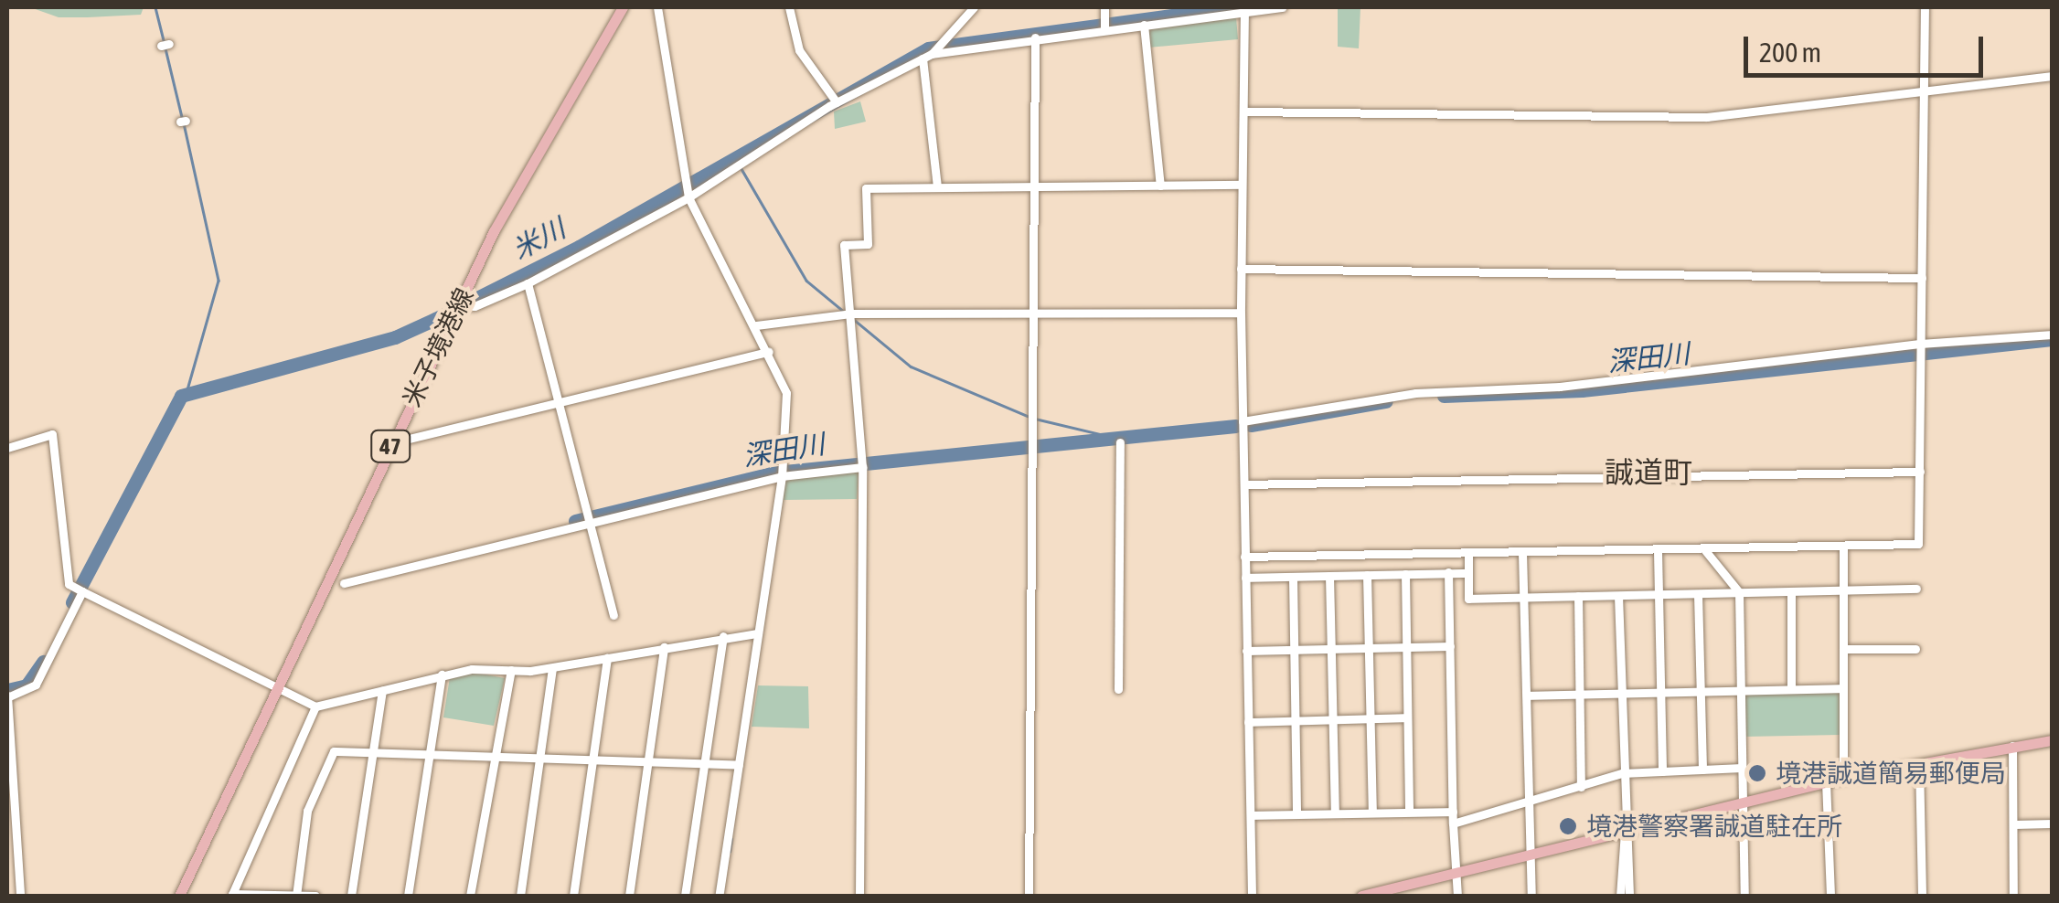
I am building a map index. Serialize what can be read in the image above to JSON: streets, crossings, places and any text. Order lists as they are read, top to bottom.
{
  "streets": {
    "main road": ["米子境港線", "47"]
  },
  "districts": ["誠道町"],
  "water": ["米川", "深田川"],
  "places": ["境港誠道簡易郵便局", "境港警察署誠道駐在所"],
  "scale_bar": "200 m"
}
